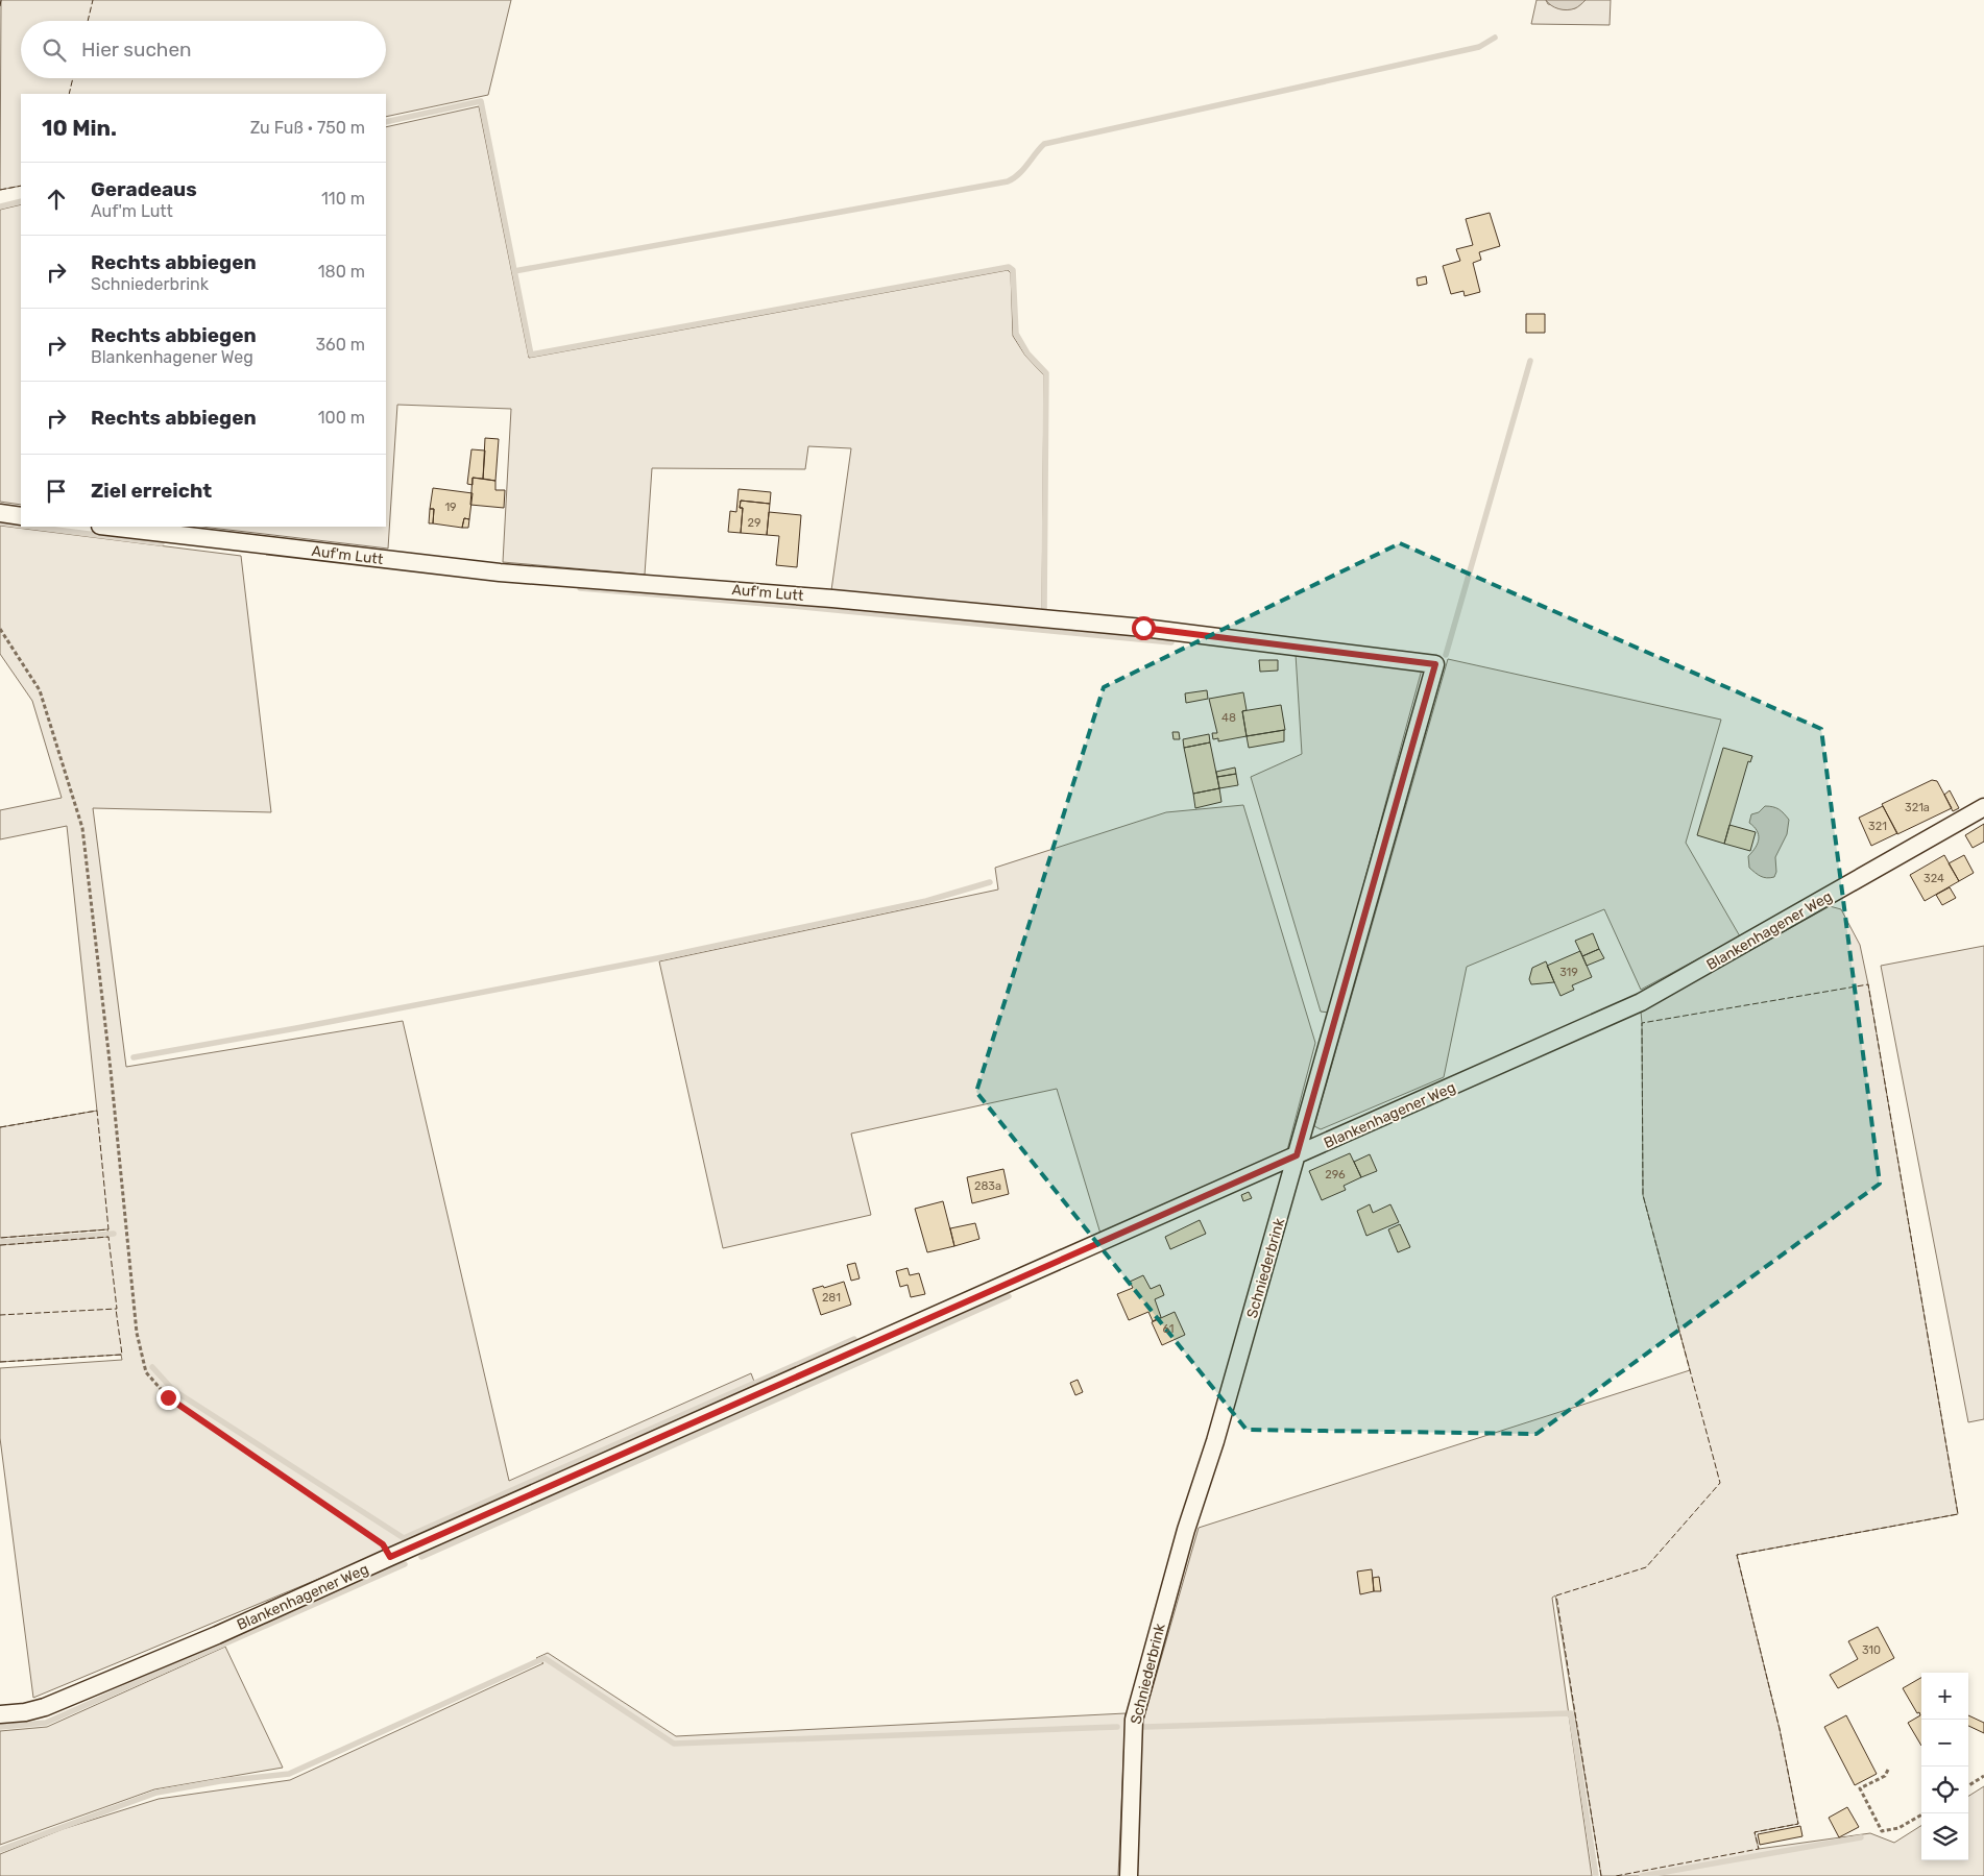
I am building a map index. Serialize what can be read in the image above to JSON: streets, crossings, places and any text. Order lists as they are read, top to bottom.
{
  "streets": {
    "street": ["Auf'm Lutt", "Blankenhagener Weg", "Schniederbrink"]
  },
  "crossings": [
    ["Auf'm Lutt", "Schniederbrink"],
    ["Blankenhagener Weg", "Schniederbrink"]
  ],
  "house_numbers": [
    "19",
    "29",
    "48",
    "321a",
    "321",
    "324",
    "319",
    "296",
    "283a",
    "281",
    "61",
    "310"
  ],
  "page": {
    "search": "Hier suchen",
    "heading": ["10 Min.", "Zu Fuß · 750 m"],
    "list": [
      ["Geradeaus", "Auf'm Lutt", "110 m"],
      ["Rechts abbiegen", "Schniederbrink", "180 m"],
      ["Rechts abbiegen", "Blankenhagener Weg", "360 m"],
      ["Rechts abbiegen", "100 m"],
      "Ziel erreicht"
    ],
    "map_buttons": ["+", "−"]
  }
}
